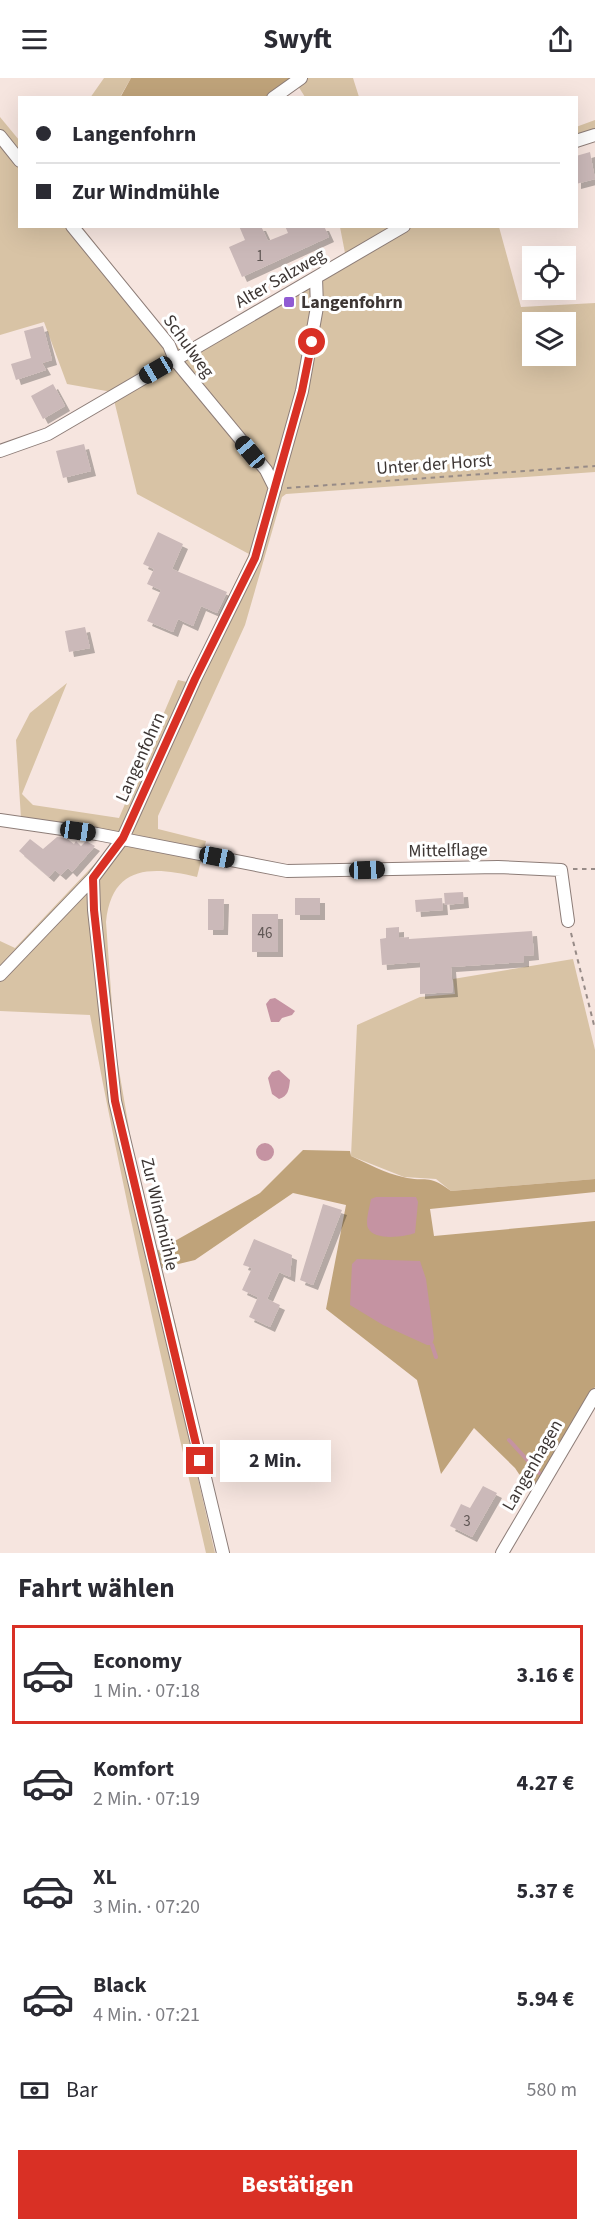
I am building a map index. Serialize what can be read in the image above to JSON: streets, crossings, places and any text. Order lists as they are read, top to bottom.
{
  "streets": {
    "street": [
      "Alter Salzweg",
      "Schulweg",
      "Langenfohrn",
      "Mittelflage",
      "Zur Windmühle",
      "Langenhagen"
    ],
    "path": ["Unter der Horst"]
  },
  "crossings": [
    ["Alter Salzweg", "Schulweg"],
    ["Alter Salzweg", "Langenfohrn"],
    ["Schulweg", "Unter der Horst"],
    ["Schulweg", "Langenfohrn"],
    ["Unter der Horst", "Langenfohrn"],
    ["Langenfohrn", "Mittelflage"],
    ["Langenfohrn", "Zur Windmühle"]
  ],
  "places": {
    "transit": ["Langenfohrn"]
  },
  "house_numbers": ["1", "46", "3"],
  "page": {
    "header": "Swyft",
    "banner": ["Langenfohrn", "Zur Windmühle"],
    "bubble": "2 Min.",
    "heading": "Fahrt wählen",
    "list": [
      {
        "name": "Economy",
        "note": "1 Min. · 07:18",
        "value": "3.16 €"
      },
      {
        "name": "Komfort",
        "note": "2 Min. · 07:19",
        "value": "4.27 €"
      },
      {
        "name": "XL",
        "note": "3 Min. · 07:20",
        "value": "5.37 €"
      },
      {
        "name": "Black",
        "note": "4 Min. · 07:21",
        "value": "5.94 €"
      }
    ],
    "pay": ["Bar", "580 m"],
    "buttons": "Bestätigen"
  }
}
